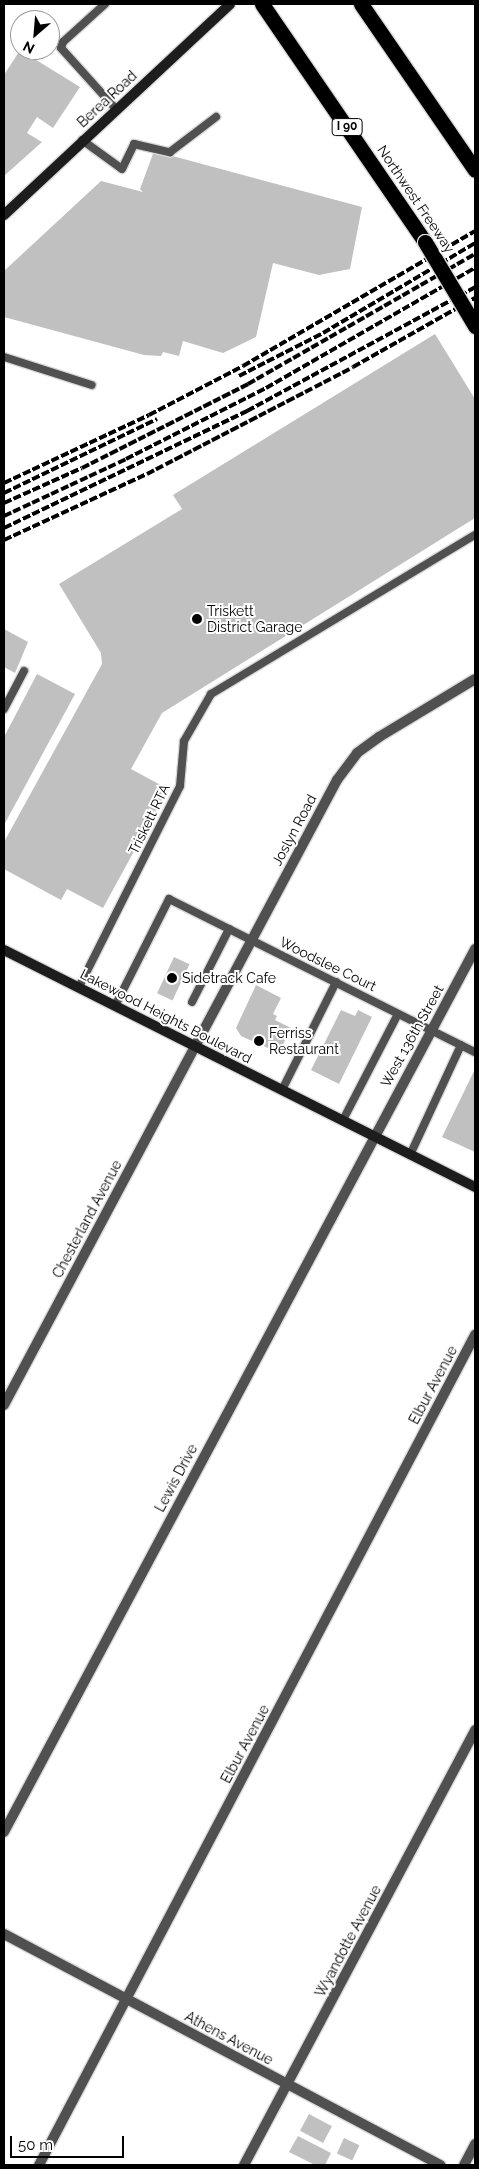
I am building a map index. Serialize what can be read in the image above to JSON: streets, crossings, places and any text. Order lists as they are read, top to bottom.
{
  "streets": {
    "highway": ["I 90", "Northwest Freeway"],
    "main road": ["Berea Road", "Lakewood Heights Boulevard"],
    "street": [
      "Joslyn Road",
      "West 136th Street",
      "Chesterland Avenue",
      "Elbur Avenue",
      "Lewis Drive",
      "Wyandotte Avenue",
      "Athens Avenue"
    ],
    "lane": ["Triskett RTA", "Woodslee Court"]
  },
  "crossings": [
    ["Triskett RTA", "Lakewood Heights Boulevard"],
    ["Joslyn Road", "Woodslee Court"],
    ["Joslyn Road", "Lakewood Heights Boulevard"],
    ["Joslyn Road", "Chesterland Avenue"],
    ["Woodslee Court", "Lakewood Heights Boulevard"],
    ["Woodslee Court", "West 136th Street"],
    ["Lakewood Heights Boulevard", "West 136th Street"],
    ["Lakewood Heights Boulevard", "Chesterland Avenue"],
    ["Lakewood Heights Boulevard", "Lewis Drive"],
    ["West 136th Street", "Lewis Drive"],
    ["Elbur Avenue", "Athens Avenue"],
    ["Wyandotte Avenue", "Athens Avenue"]
  ],
  "places": ["Triskett District Garage", "Sidetrack Cafe", "Ferriss Restaurant"],
  "scale_bar": "50 m",
  "north": "bottom left"
}
